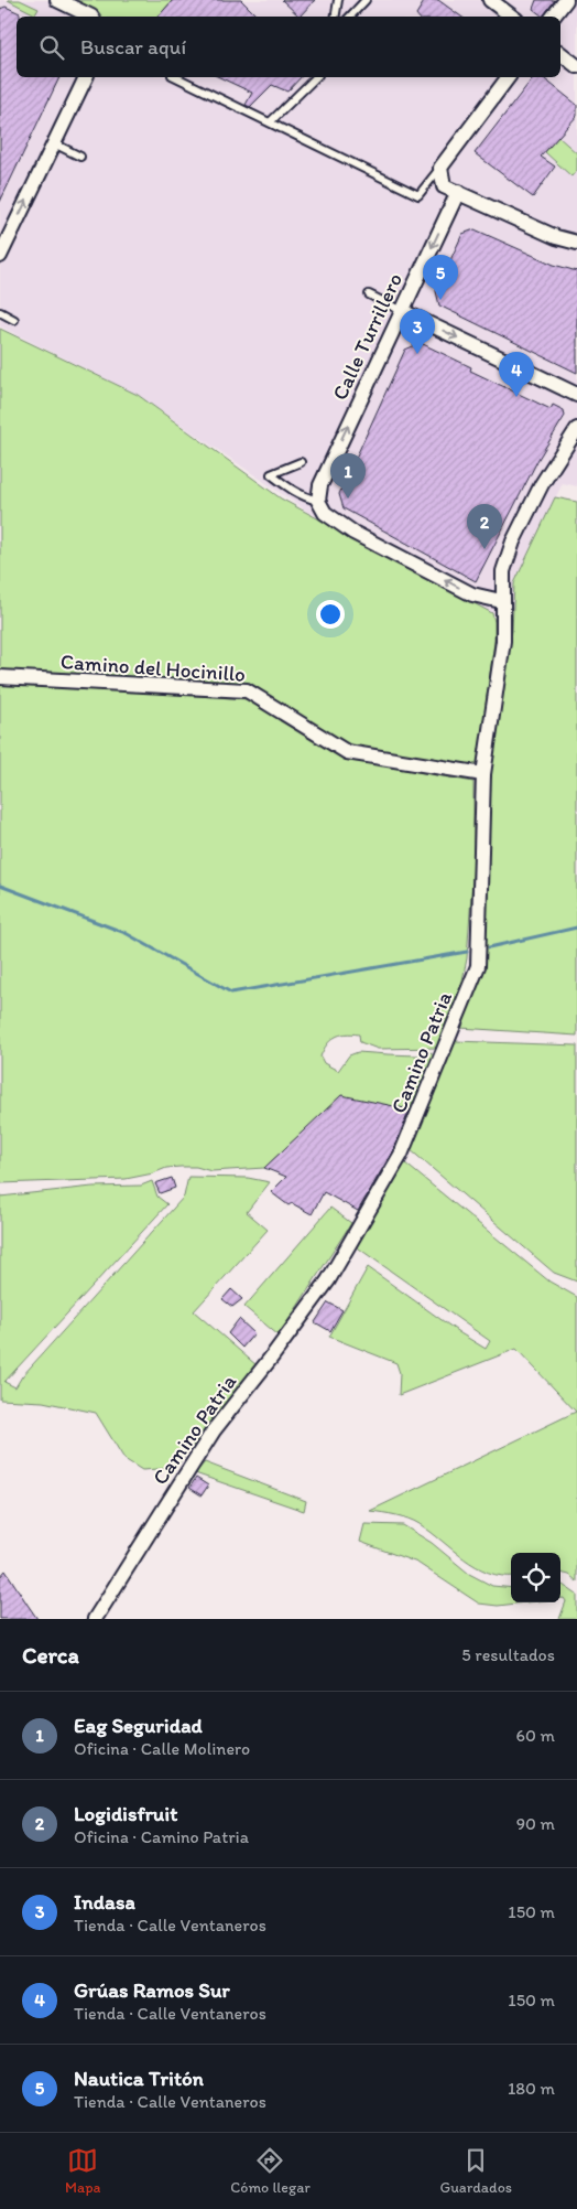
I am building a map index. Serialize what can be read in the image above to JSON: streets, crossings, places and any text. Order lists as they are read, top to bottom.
{
  "streets": {
    "street": ["Calle Turrillero", "Camino del Hocinillo", "Camino Patria"]
  },
  "crossings": [
    ["Camino del Hocinillo", "Camino Patria"]
  ],
  "page": {
    "search": "Buscar aquí",
    "pins": [
      "5",
      "3",
      "4",
      "1",
      "2"
    ],
    "heading": ["Cerca", "5 resultados"],
    "list": [
      {
        "mark": "1",
        "name": "Eag Seguridad",
        "note": "Oficina · Calle Molinero",
        "value": "60 m"
      },
      {
        "mark": "2",
        "name": "Logidisfruit",
        "note": "Oficina · Camino Patria",
        "value": "90 m"
      },
      {
        "mark": "3",
        "name": "Indasa",
        "note": "Tienda · Calle Ventaneros",
        "value": "150 m"
      },
      {
        "mark": "4",
        "name": "Grúas Ramos Sur",
        "note": "Tienda · Calle Ventaneros",
        "value": "150 m"
      },
      {
        "mark": "5",
        "name": "Nautica Tritón",
        "note": "Tienda · Calle Ventaneros",
        "value": "180 m"
      }
    ],
    "nav": ["Mapa", "Cómo llegar", "Guardados"]
  }
}
